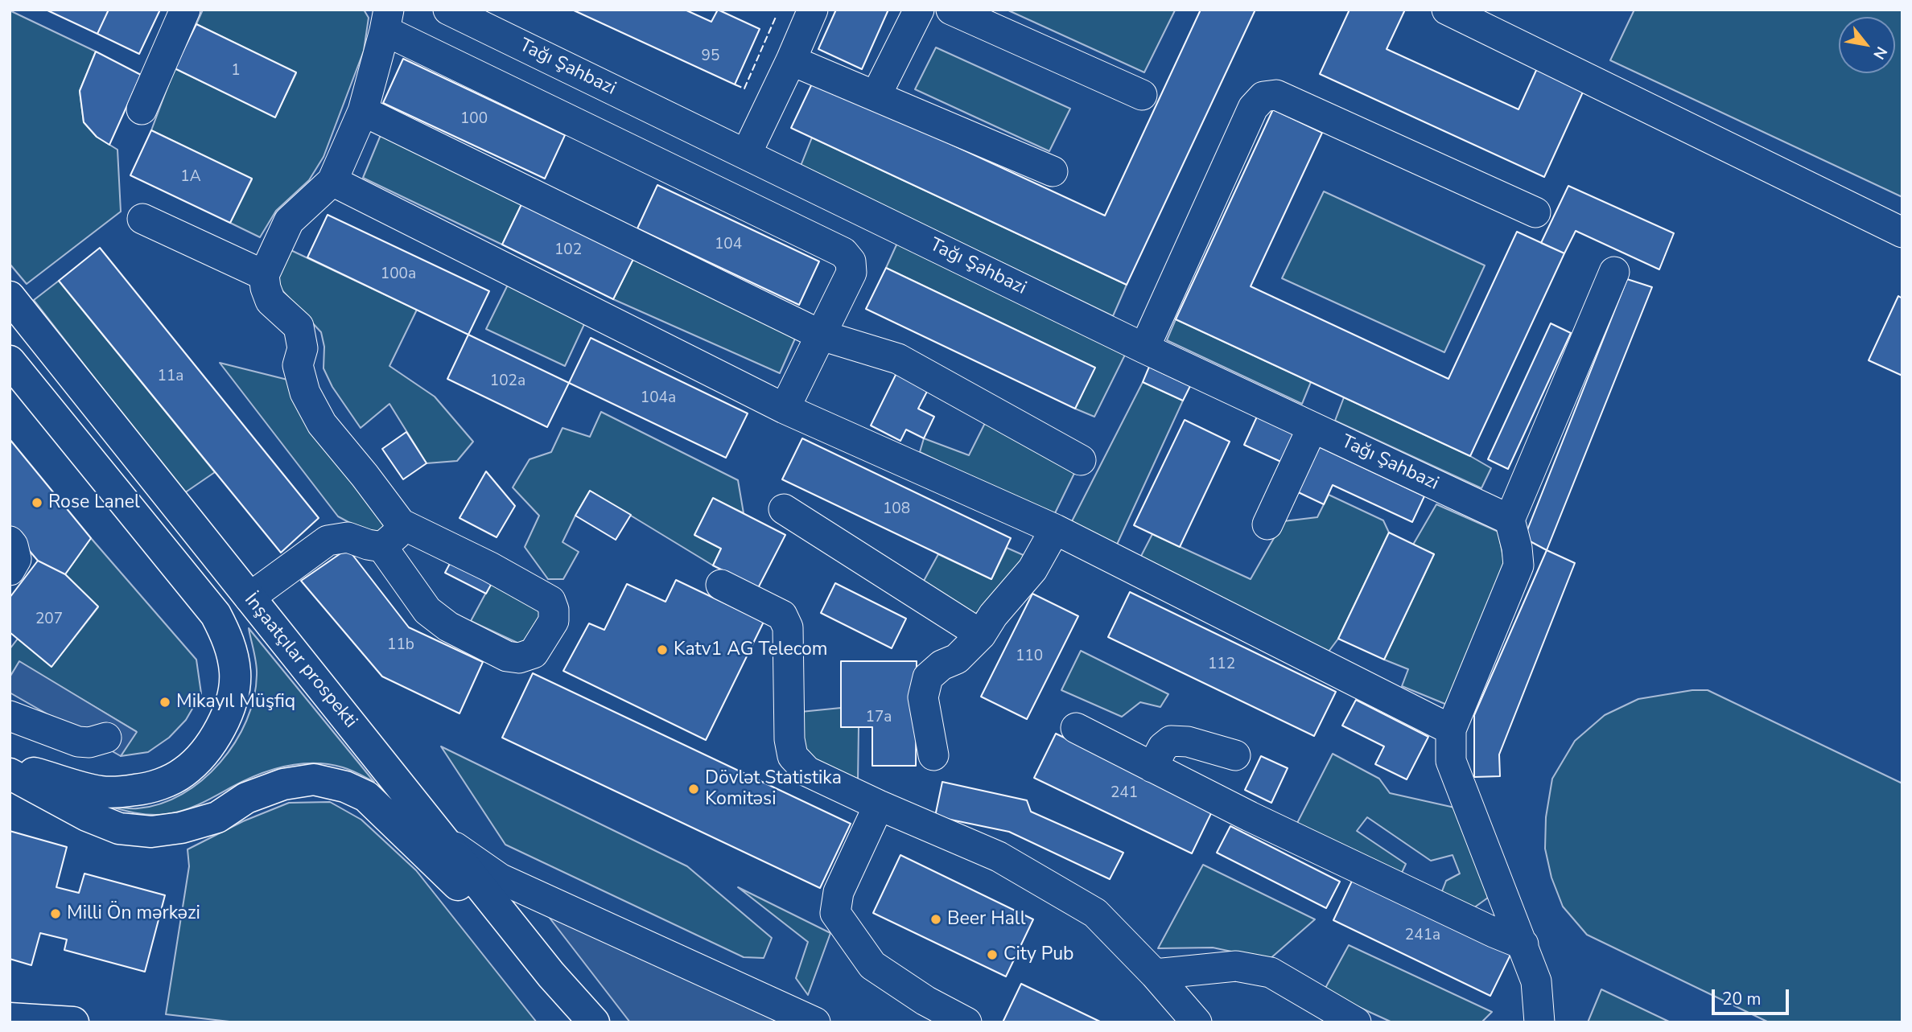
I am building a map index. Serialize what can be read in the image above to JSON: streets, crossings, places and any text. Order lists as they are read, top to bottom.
{
  "streets": {
    "main road": ["İnşaatçılar prospekti"],
    "street": ["Tağı Şahbazi"]
  },
  "places": [
    "Rose Lanel",
    "Katv1 AG Telecom",
    "Mikayıl Müşfiq",
    "Dövlət Statistika Komitəsi",
    "Milli Ön mərkəzi",
    "Beer Hall",
    "City Pub"
  ],
  "house_numbers": [
    "95",
    "1",
    "100",
    "1А",
    "104",
    "102",
    "100а",
    "11a",
    "102а",
    "104а",
    "108",
    "207",
    "11b",
    "110",
    "112",
    "17a",
    "241",
    "241a"
  ],
  "scale_bar": "20 m",
  "north": "bottom right"
}
